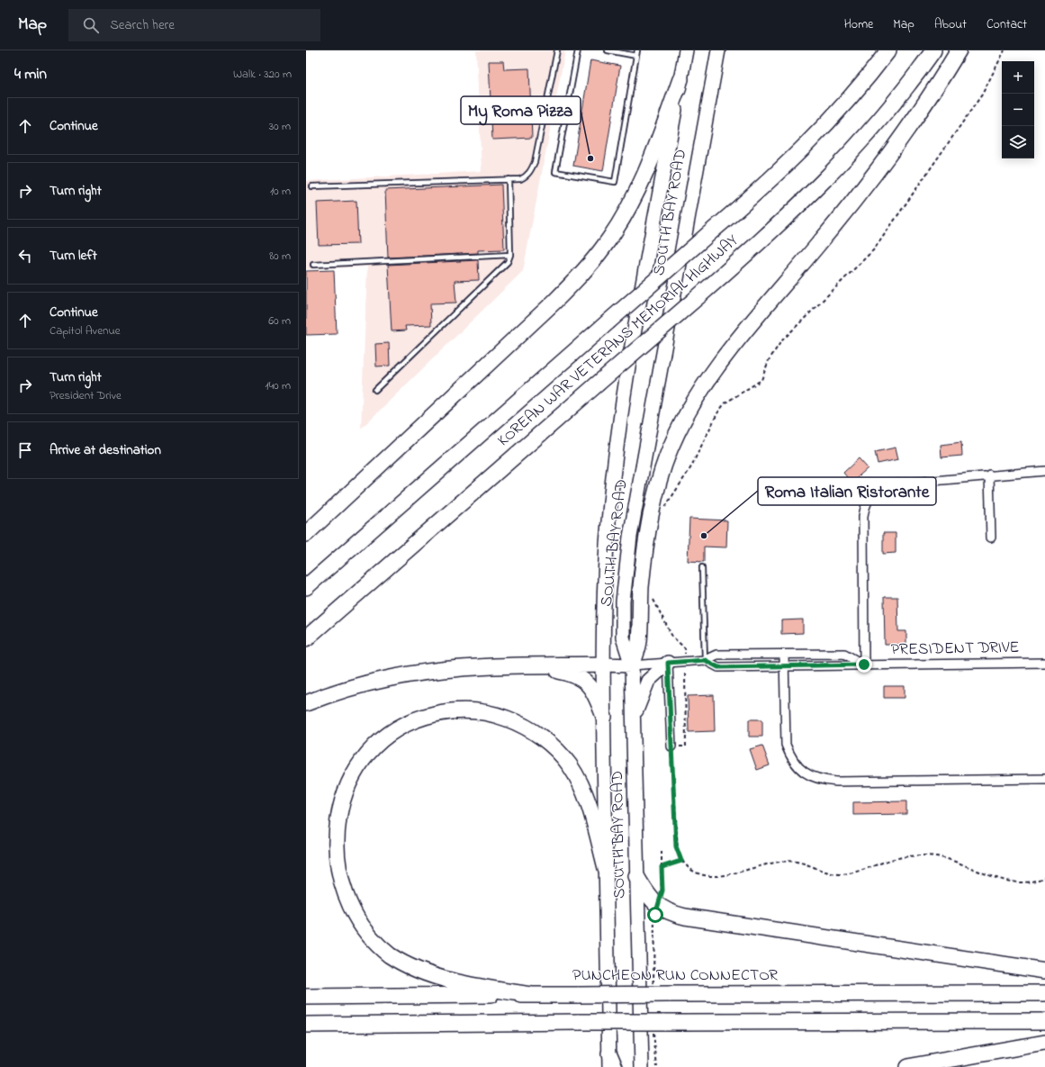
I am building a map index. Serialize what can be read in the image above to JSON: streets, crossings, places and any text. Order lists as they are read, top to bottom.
{
  "streets": {
    "highway": ["SOUTH BAY ROAD", "KOREAN WAR VETERANS MEMORIAL HIGHWAY", "PUNCHEON RUN CONNECTOR"],
    "street": ["PRESIDENT DRIVE"]
  },
  "crossings": [
    ["SOUTH BAY ROAD", "PRESIDENT DRIVE"]
  ],
  "places": ["My Roma Pizza", "Roma Italian Ristorante"],
  "page": {
    "header": "Map",
    "search": "Search here",
    "nav": [
      "Home",
      "Map",
      "About",
      "Contact"
    ],
    "heading": ["4 min", "Walk · 320 m"],
    "map_buttons": ["+", "−"],
    "list": [
      ["Continue", "30 m"],
      ["Turn right", "10 m"],
      ["Turn left", "80 m"],
      ["Continue", "Capitol Avenue", "60 m"],
      ["Turn right", "President Drive", "140 m"],
      "Arrive at destination"
    ]
  }
}
